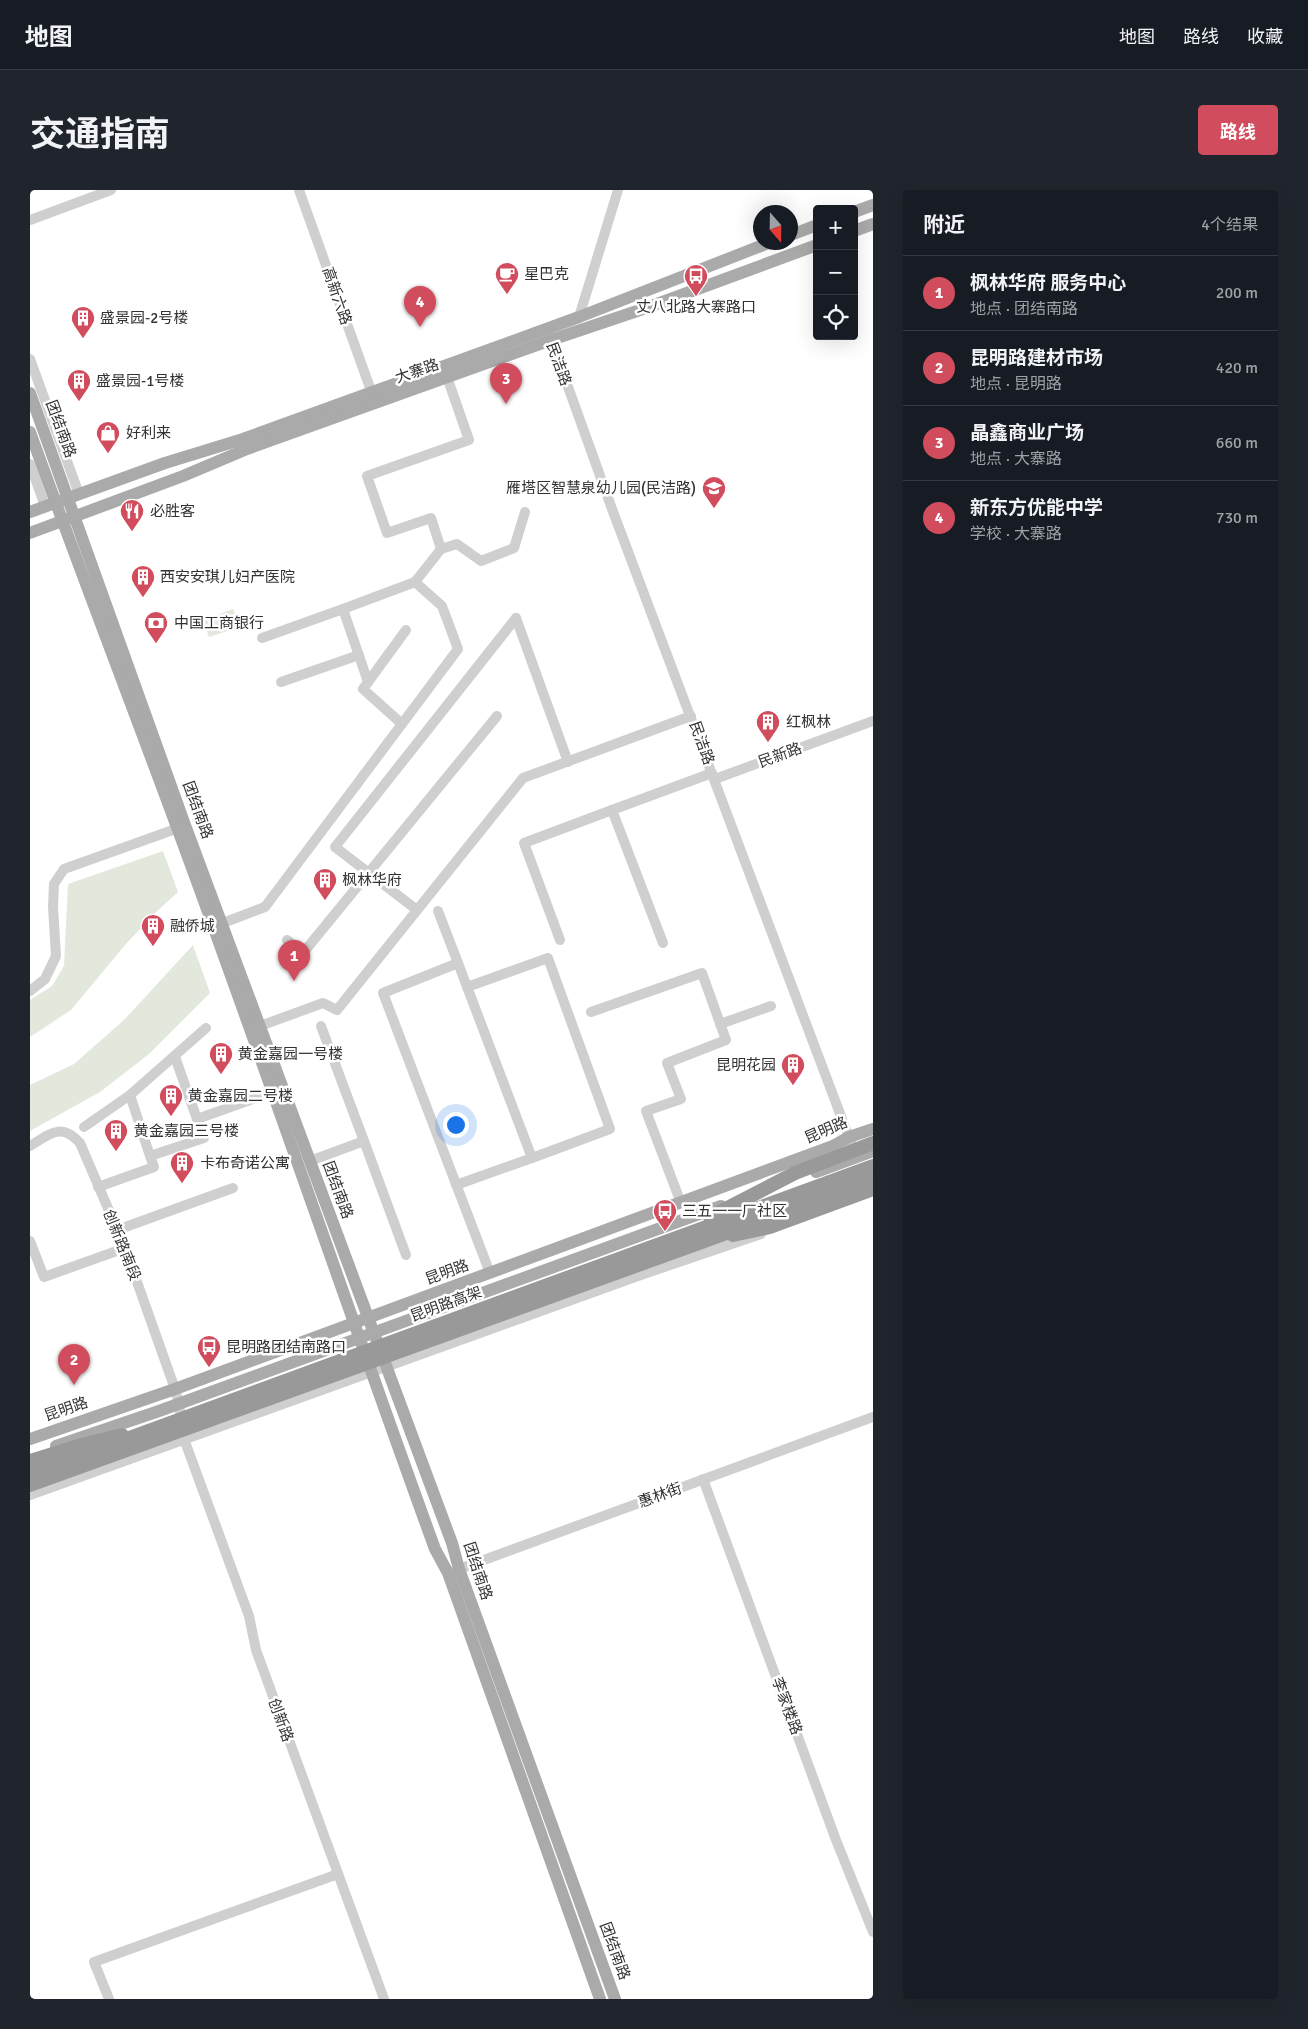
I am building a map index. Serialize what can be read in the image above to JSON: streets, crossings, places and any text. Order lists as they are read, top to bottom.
{
  "streets": {
    "highway": ["昆明路高架"],
    "main road": ["大寨路", "团结南路", "昆明路"],
    "street": [
      "高新六路",
      "民洁路",
      "民新路",
      "创新路南段",
      "惠林街",
      "李家楼路",
      "创新路"
    ]
  },
  "crossings": [
    ["高新六路", "大寨路"],
    ["民洁路", "大寨路"],
    ["民洁路", "民新路"],
    ["民洁路", "昆明路"],
    ["大寨路", "团结南路"],
    ["团结南路", "昆明路"],
    ["团结南路", "惠林街"],
    ["昆明路", "创新路南段"],
    ["昆明路", "创新路"],
    ["创新路南段", "创新路"],
    ["惠林街", "李家楼路"]
  ],
  "places": {
    "cafe": ["星巴克"],
    "bus stop": ["丈八北路大寨路口", "三五一一厂社区", "昆明路团结南路口"],
    "building": [
      "盛景园-2号楼",
      "盛景园-1号楼",
      "西安安琪儿妇产医院",
      "红枫林",
      "枫林华府",
      "融侨城",
      "黄金嘉园一号楼",
      "昆明花园",
      "黄金嘉园二号楼",
      "黄金嘉园三号楼",
      "卡布奇诺公寓"
    ],
    "shop": ["好利来"],
    "school or university": ["雁塔区智慧泉幼儿园(民洁路)"],
    "restaurant": ["必胜客"],
    "bank": ["中国工商银行"]
  },
  "north": "bottom",
  "page": {
    "header": "地图",
    "nav": ["地图", "路线", "收藏"],
    "title": "交通指南",
    "buttons": "路线",
    "heading": ["附近", "4个结果"],
    "map_buttons": ["+", "−"],
    "list": [
      {
        "mark": "1",
        "name": "枫林华府 服务中心",
        "note": "地点 · 团结南路",
        "value": "200 m"
      },
      {
        "mark": "2",
        "name": "昆明路建材市场",
        "note": "地点 · 昆明路",
        "value": "420 m"
      },
      {
        "mark": "3",
        "name": "晶鑫商业广场",
        "note": "地点 · 大寨路",
        "value": "660 m"
      },
      {
        "mark": "4",
        "name": "新东方优能中学",
        "note": "学校 · 大寨路",
        "value": "730 m"
      }
    ],
    "pins": [
      "4",
      "3",
      "1",
      "2"
    ]
  }
}
